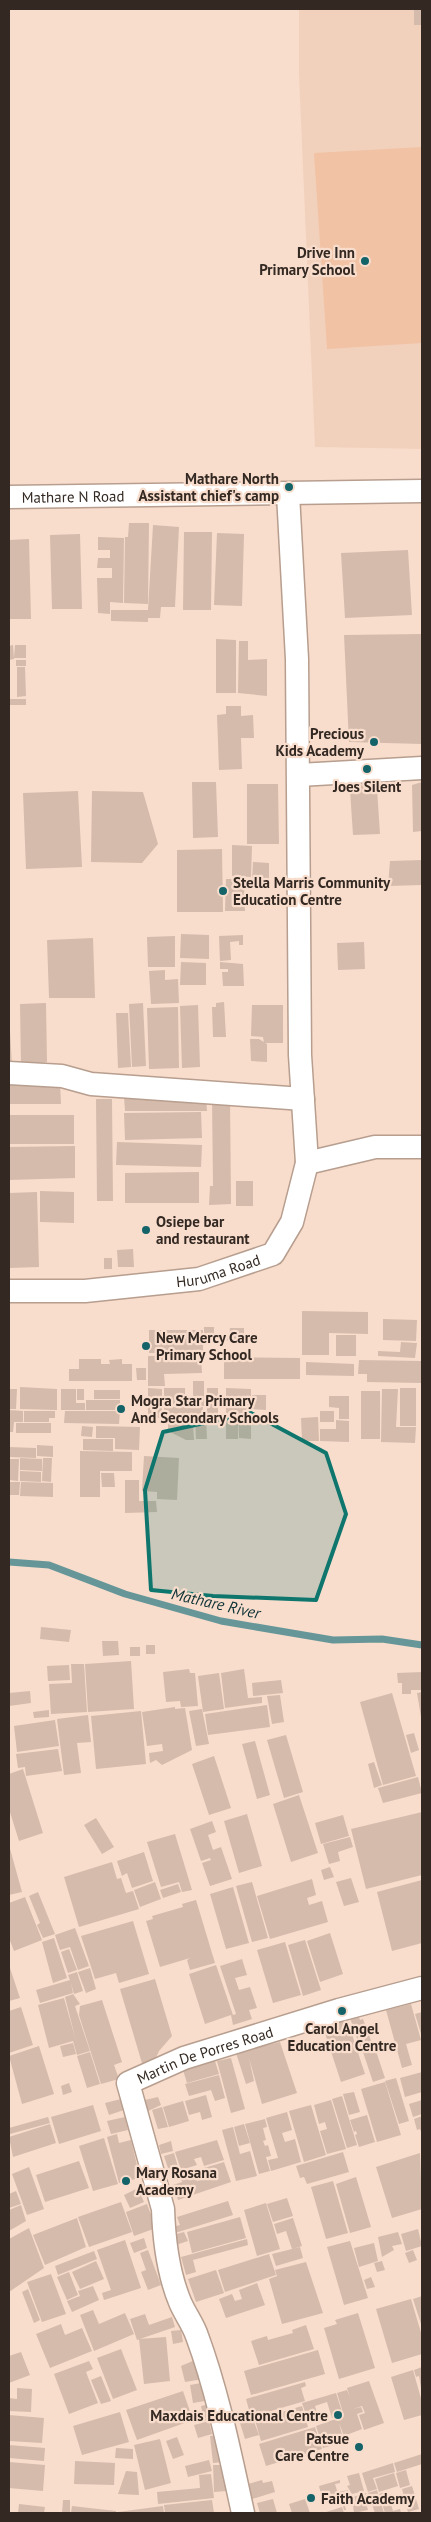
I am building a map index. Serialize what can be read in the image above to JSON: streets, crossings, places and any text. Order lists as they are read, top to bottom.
{
  "streets": {
    "street": ["Mathare N Road", "Huruma Road", "Martin De Porres Road"]
  },
  "crossings": [
    ["Mathare N Road", "Huruma Road"]
  ],
  "water": ["Mathare River"],
  "places": [
    "Drive Inn Primary School",
    "Mathare North Assistant chief's camp",
    "Precious Kids Academy",
    "Joes Silent",
    "Stella Marris Community Education Centre",
    "Osiepe bar and restaurant",
    "New Mercy Care Primary School",
    "Mogra Star Primary And Secondary Schools",
    "Carol Angel Education Centre",
    "Mary Rosana Academy",
    "Maxdais Educational Centre",
    "Patsue Care Centre",
    "Faith Academy"
  ]
}
